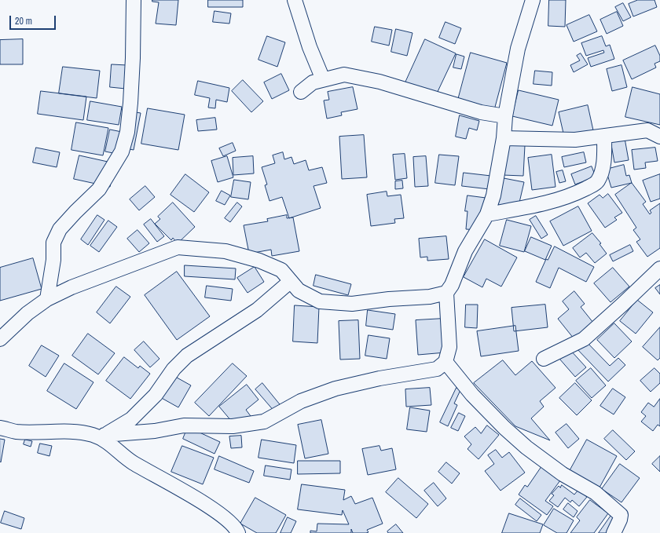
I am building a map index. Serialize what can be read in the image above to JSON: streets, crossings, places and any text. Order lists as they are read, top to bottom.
{
  "scale_bar": "20 m"
}
